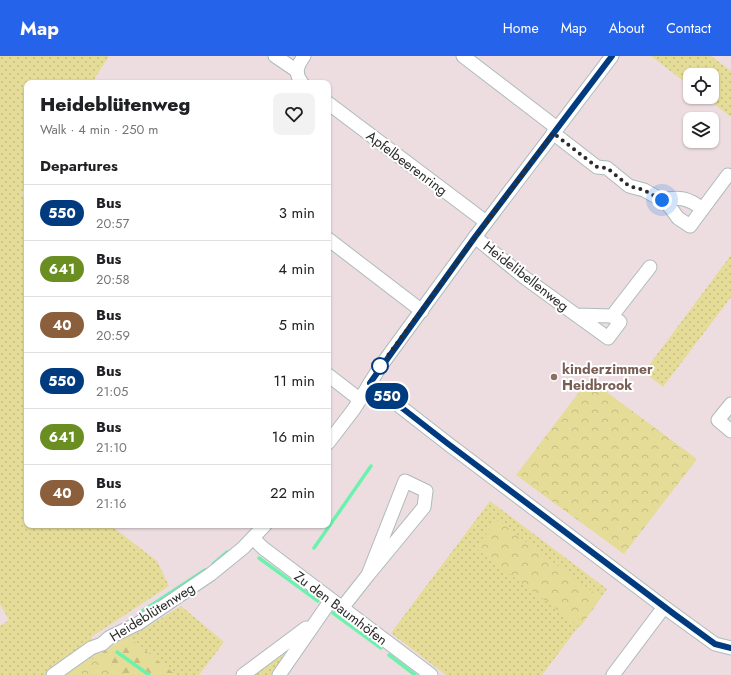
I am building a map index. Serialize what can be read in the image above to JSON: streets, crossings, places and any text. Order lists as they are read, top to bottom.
{
  "streets": {
    "street": [
      "Apfelbeerenring",
      "Heidelibellenweg",
      "Zu den Baumhöfen",
      "Heideblütenweg"
    ]
  },
  "crossings": [
    ["Zu den Baumhöfen", "Heideblütenweg"]
  ],
  "places": ["kinderzimmer Heidbrook"],
  "lines": ["bus line 550"],
  "page": {
    "header": "Map",
    "nav": [
      "Home",
      "Map",
      "About",
      "Contact"
    ],
    "on_map": "550",
    "heading": [
      ["Heideblütenweg", "Walk · 4 min · 250 m"],
      "Departures"
    ],
    "list": [
      {
        "mark": "550",
        "name": "Bus",
        "note": "20:57",
        "value": "3 min"
      },
      {
        "mark": "641",
        "name": "Bus",
        "note": "20:58",
        "value": "4 min"
      },
      {
        "mark": "40",
        "name": "Bus",
        "note": "20:59",
        "value": "5 min"
      },
      {
        "mark": "550",
        "name": "Bus",
        "note": "21:05",
        "value": "11 min"
      },
      {
        "mark": "641",
        "name": "Bus",
        "note": "21:10",
        "value": "16 min"
      },
      {
        "mark": "40",
        "name": "Bus",
        "note": "21:16",
        "value": "22 min"
      }
    ]
  }
}
